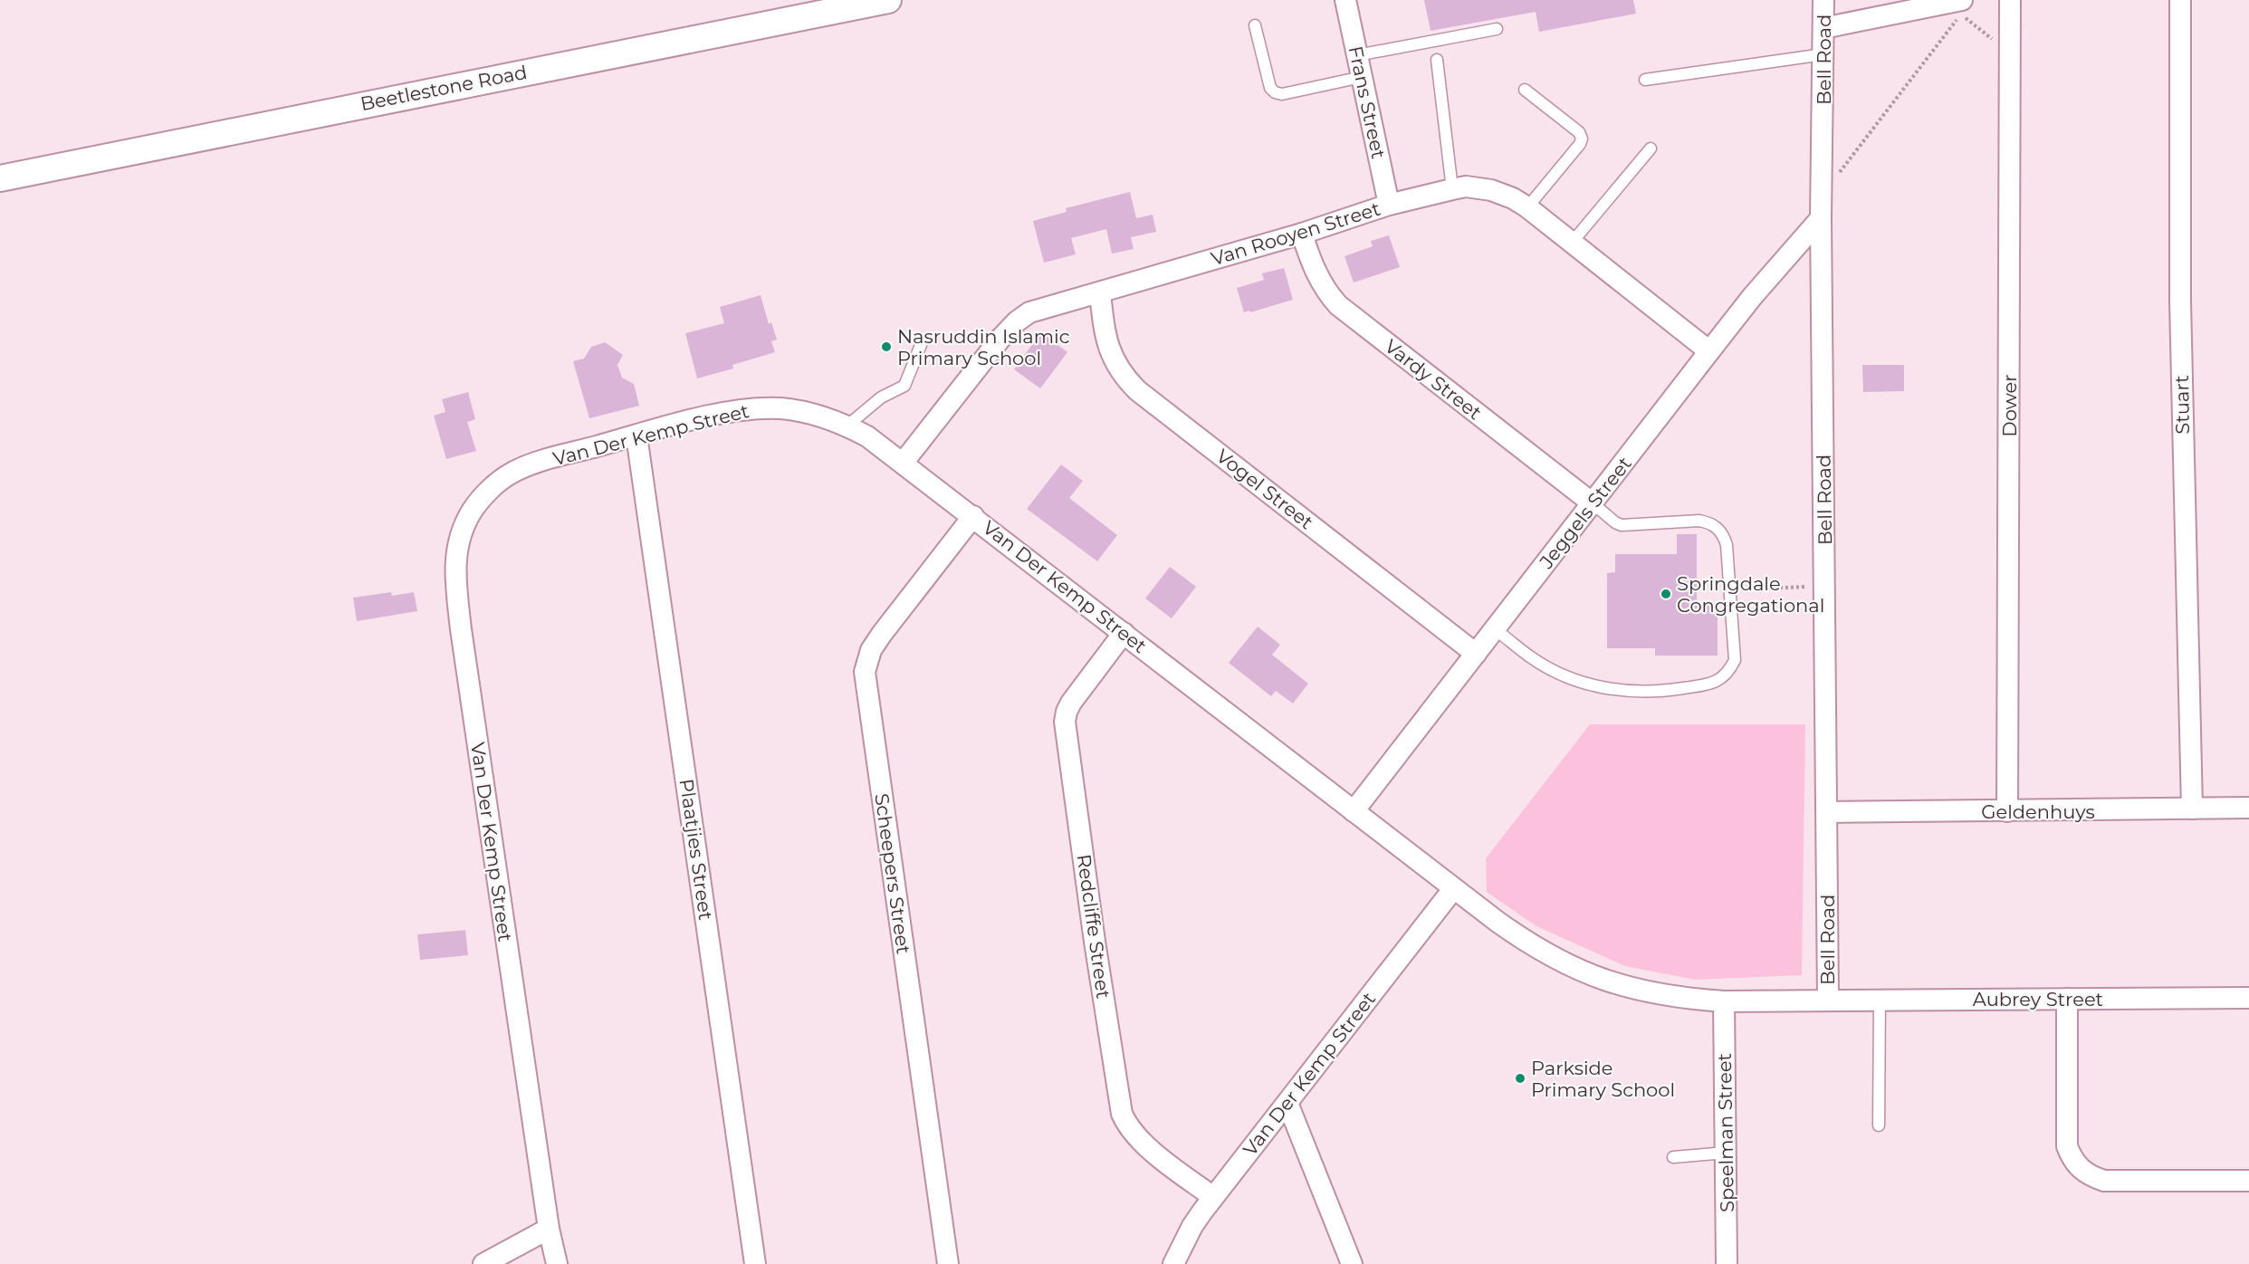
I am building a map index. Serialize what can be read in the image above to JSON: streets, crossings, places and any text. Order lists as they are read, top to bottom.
{
  "streets": {
    "street": [
      "Bell Road",
      "Beetlestone Road",
      "Frans Street",
      "Van Rooyen Street",
      "Vardy Street",
      "Stuart",
      "Dower",
      "Van Der Kemp Street",
      "Vogel Street",
      "Jeggels Street",
      "Geldenhuys",
      "Plaatjies Street",
      "Scheepers Street",
      "Redcliffe Street",
      "Aubrey Street",
      "Speelman Street"
    ]
  },
  "crossings": [
    ["Bell Road", "Van Der Kemp Street"],
    ["Bell Road", "Jeggels Street"],
    ["Bell Road", "Geldenhuys"],
    ["Bell Road", "Aubrey Street"],
    ["Frans Street", "Van Rooyen Street"],
    ["Van Rooyen Street", "Vardy Street"],
    ["Van Rooyen Street", "Van Der Kemp Street"],
    ["Van Rooyen Street", "Vogel Street"],
    ["Van Rooyen Street", "Jeggels Street"],
    ["Vardy Street", "Jeggels Street"],
    ["Stuart", "Geldenhuys"],
    ["Dower", "Geldenhuys"],
    ["Van Der Kemp Street", "Jeggels Street"],
    ["Van Der Kemp Street", "Plaatjies Street"],
    ["Van Der Kemp Street", "Scheepers Street"],
    ["Van Der Kemp Street", "Redcliffe Street"],
    ["Van Der Kemp Street", "Aubrey Street"],
    ["Van Der Kemp Street", "Speelman Street"],
    ["Vogel Street", "Jeggels Street"]
  ],
  "places": ["Nasruddin Islamic Primary School", "Springdale Congregational", "Parkside Primary School"]
}
